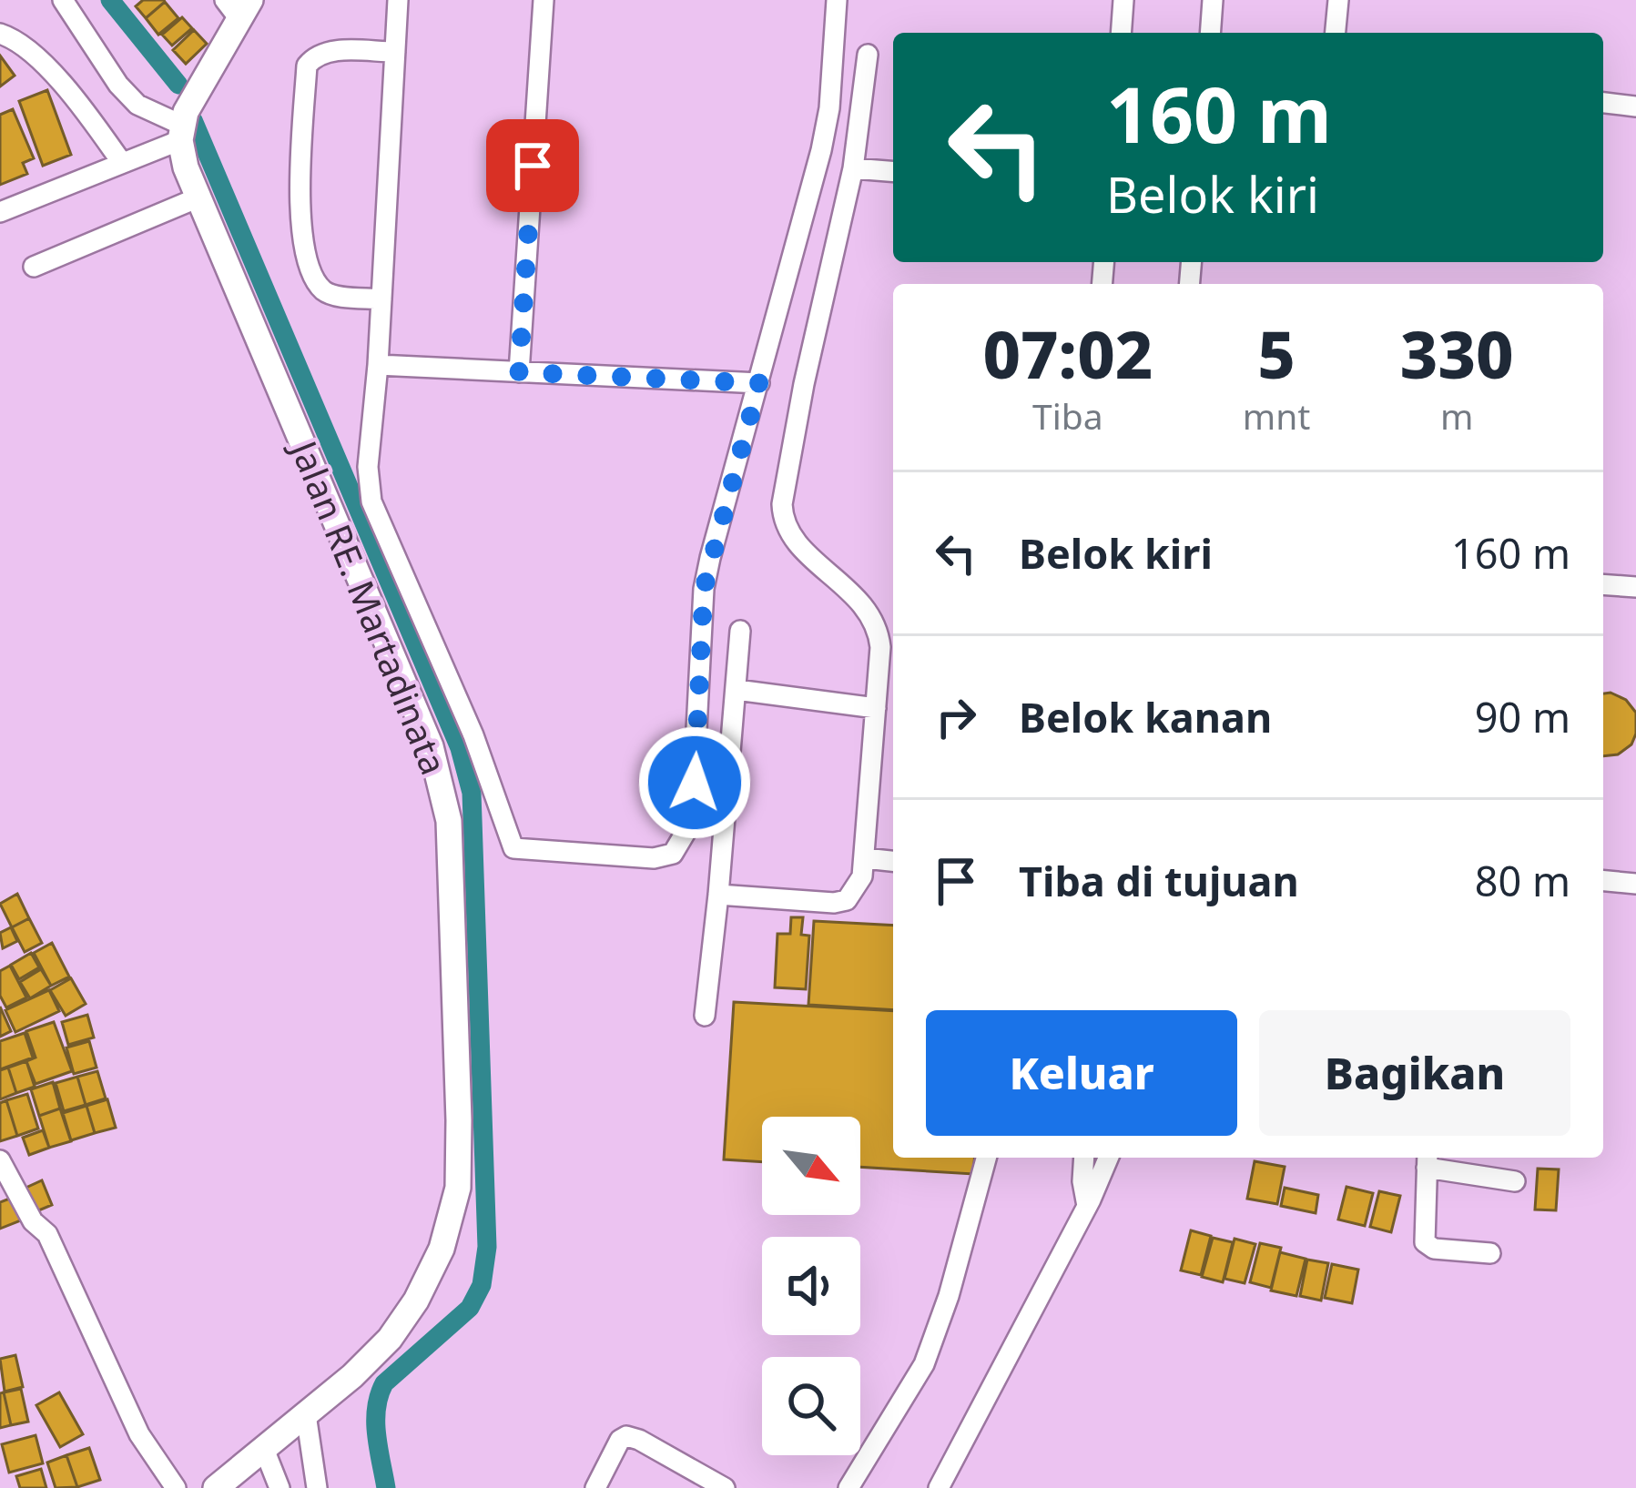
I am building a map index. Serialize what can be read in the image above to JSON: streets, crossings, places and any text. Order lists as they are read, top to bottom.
{
  "streets": {
    "main road": ["Jalan RE. Martadinata"]
  },
  "north": "bottom right",
  "page": {
    "turn": ["160 m", "Belok kiri"],
    "eta": [
      "07:02",
      "Tiba",
      "5",
      "mnt",
      "330",
      "m"
    ],
    "list": [
      {
        "name": "Belok kiri",
        "value": "160 m"
      },
      {
        "name": "Belok kanan",
        "value": "90 m"
      },
      {
        "name": "Tiba di tujuan",
        "value": "80 m"
      }
    ],
    "buttons": ["Keluar", "Bagikan"]
  }
}
